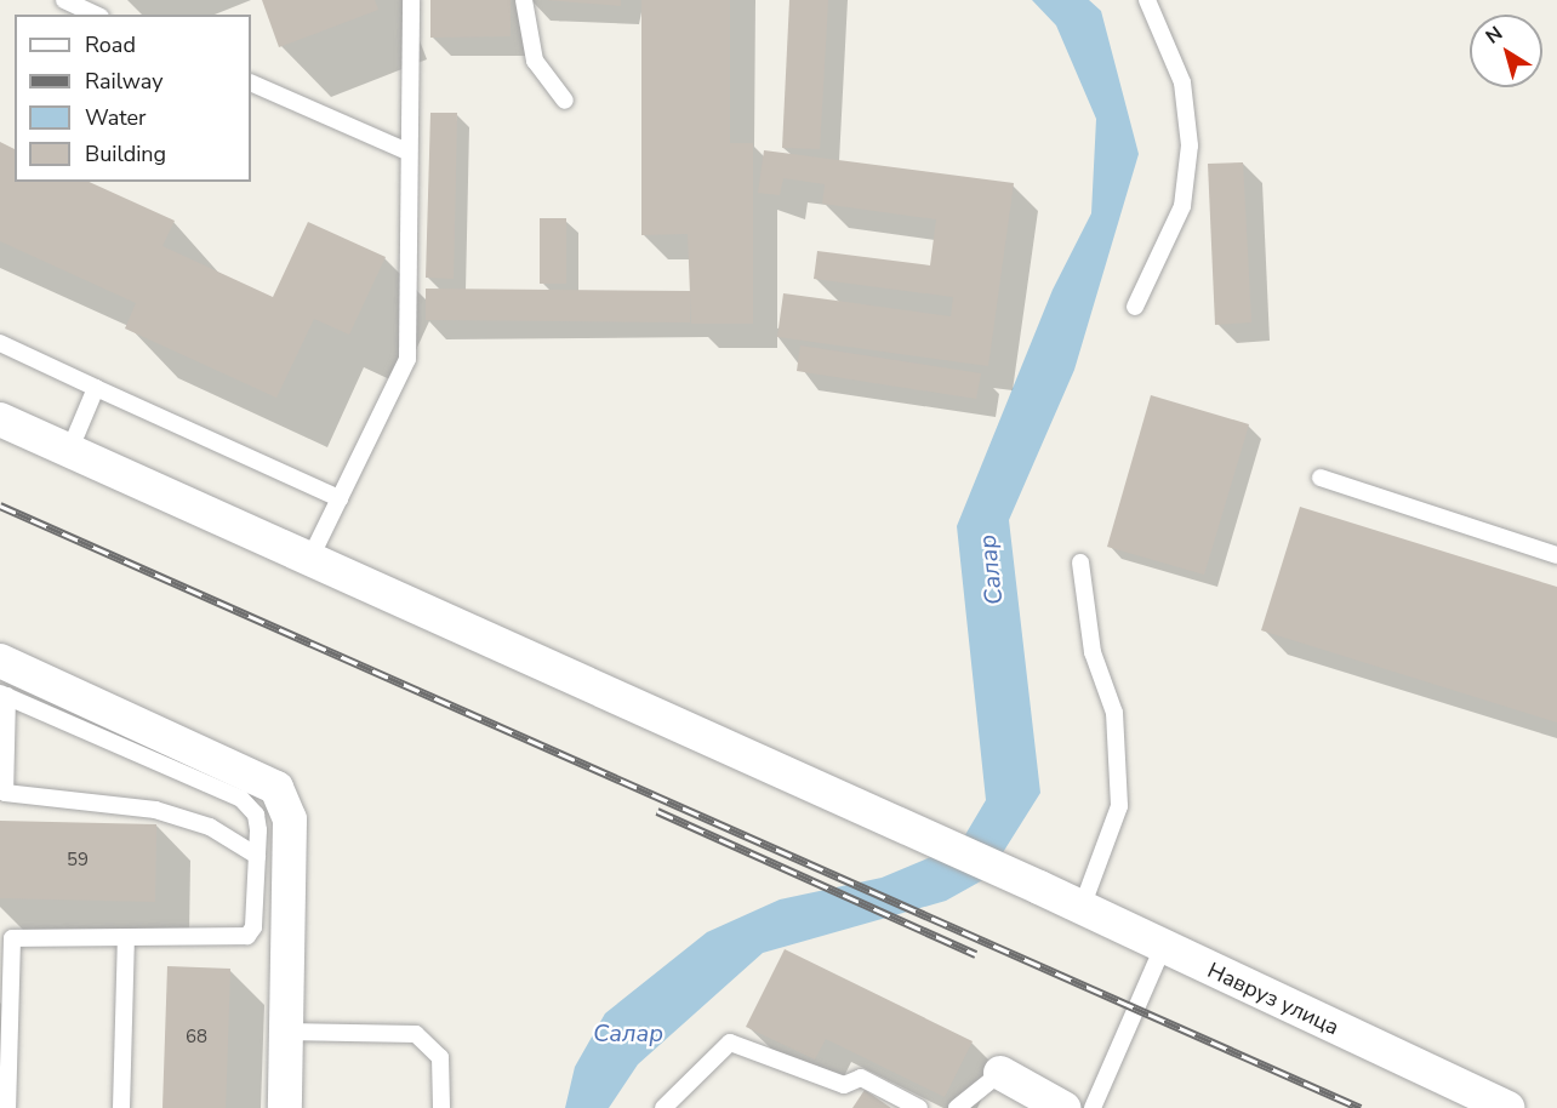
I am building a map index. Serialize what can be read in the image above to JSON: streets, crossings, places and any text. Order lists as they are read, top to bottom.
{
  "streets": {
    "street": ["Навруз улица"]
  },
  "water": ["Салар"],
  "house_numbers": ["59", "68"],
  "legend": [
    "Road",
    "Railway",
    "Water",
    "Building"
  ],
  "north": "top left"
}
